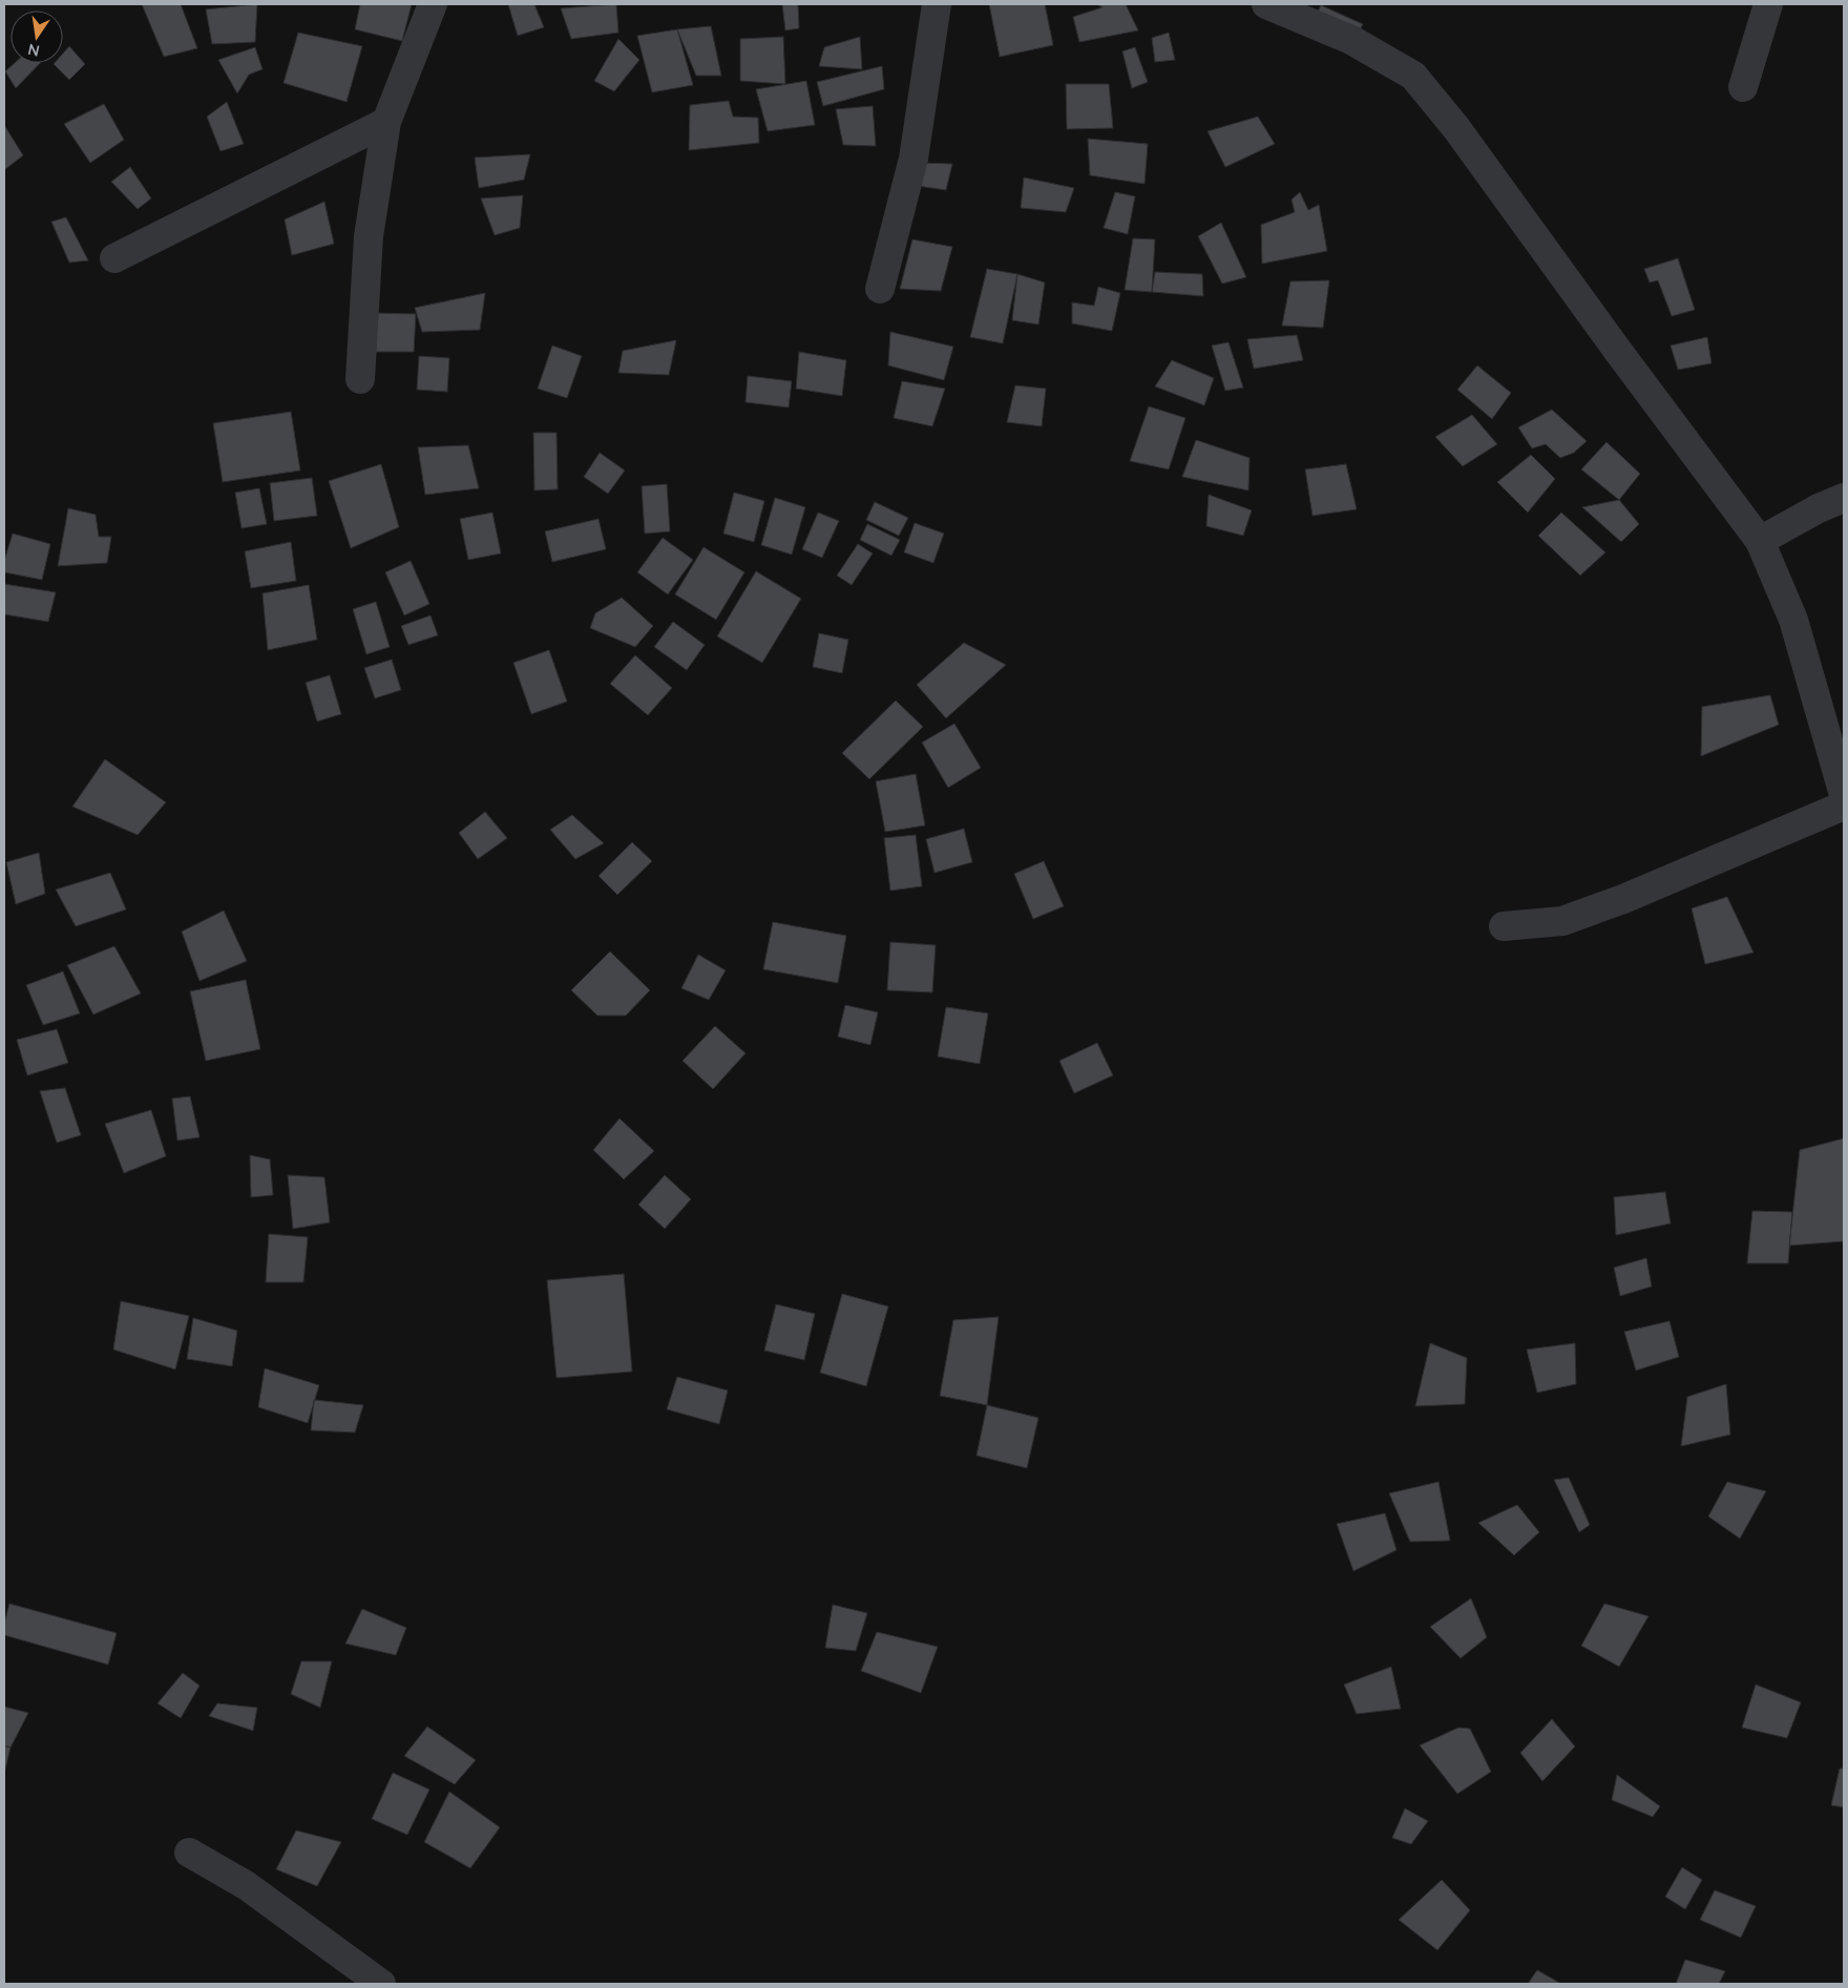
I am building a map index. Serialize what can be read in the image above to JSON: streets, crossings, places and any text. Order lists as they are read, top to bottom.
{
  "north": "bottom"
}
